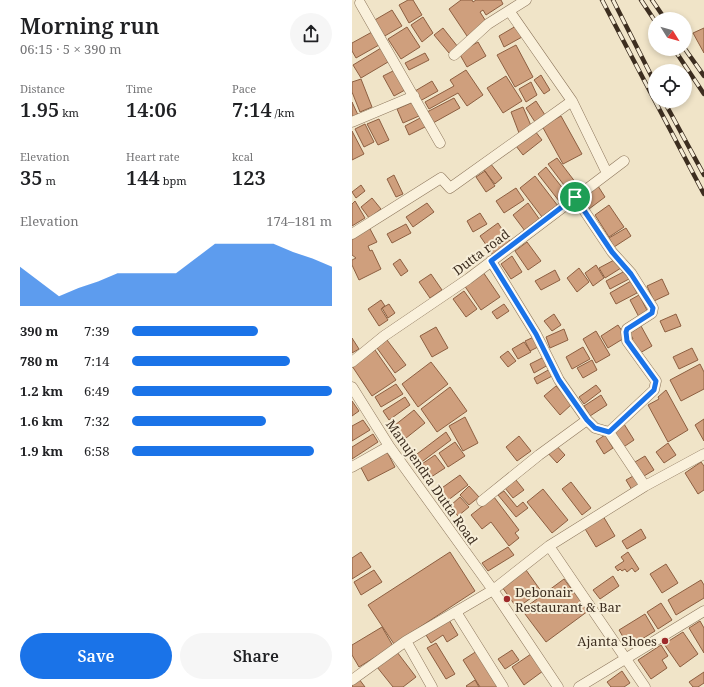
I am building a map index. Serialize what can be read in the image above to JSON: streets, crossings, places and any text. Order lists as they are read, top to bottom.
{
  "streets": {
    "street": ["Dutta road", "Manujendra Dutta Road"]
  },
  "places": ["Debonair Restaurant & Bar", "Ajanta Shoes"],
  "north": "bottom right",
  "page": {
    "heading": ["Morning run", "06:15 · 5 × 390 m"],
    "stats": [
      ["Distance", "1.95 km"],
      ["Time", "14:06"],
      ["Pace", "7:14 /km"],
      ["Elevation", "35 m"],
      ["Heart rate", "144 bpm"],
      ["kcal", "123"]
    ],
    "chart": ["Elevation", "174–181 m"],
    "list": [
      {
        "name": "390 m",
        "note": "7:39"
      },
      {
        "name": "780 m",
        "note": "7:14"
      },
      {
        "name": "1.2 km",
        "note": "6:49"
      },
      {
        "name": "1.6 km",
        "note": "7:32"
      },
      {
        "name": "1.9 km",
        "note": "6:58"
      }
    ],
    "buttons": ["Save", "Share"]
  }
}
